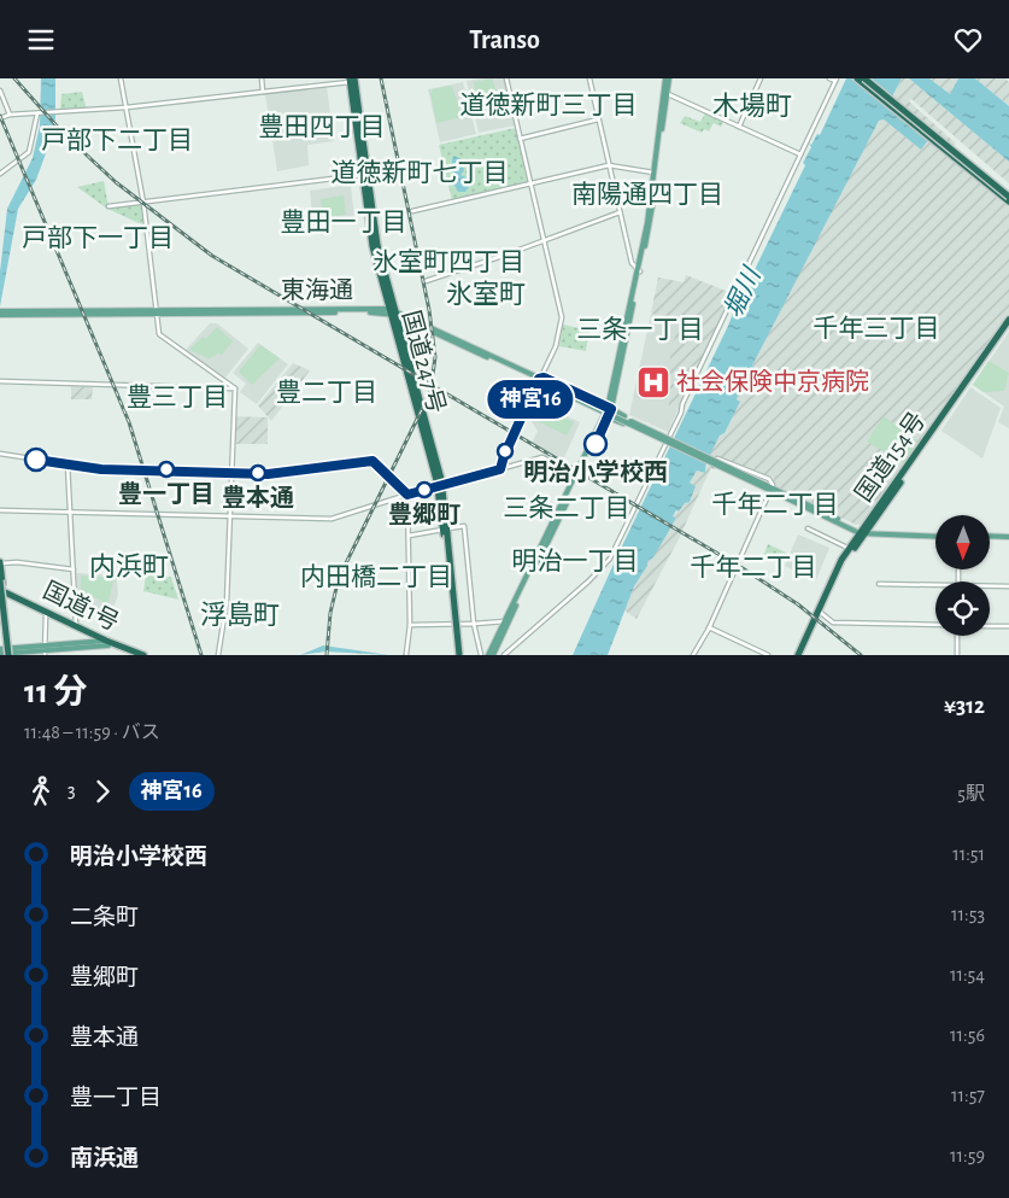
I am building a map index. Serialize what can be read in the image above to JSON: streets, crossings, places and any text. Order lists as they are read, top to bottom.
{
  "streets": {
    "highway": ["国道247号", "国道154号", "国道1号"],
    "main road": ["東海通"]
  },
  "crossings": [
    ["東海通", "国道247号"],
    ["東海通", "国道154号"]
  ],
  "districts": [
    "道徳新町三丁目",
    "木場町",
    "豊田四丁目",
    "戸部下二丁目",
    "道徳新町七丁目",
    "南陽通四丁目",
    "豊田一丁目",
    "戸部下一丁目",
    "氷室町四丁目",
    "氷室町",
    "千年三丁目",
    "三条一丁目",
    "豊二丁目",
    "豊三丁目",
    "千年二丁目",
    "三条二丁目",
    "明治一丁目",
    "内浜町",
    "千年二丁目",
    "内田橋二丁目",
    "浮島町"
  ],
  "water": ["堀川"],
  "places": {
    "hospital": ["社会保険中京病院"],
    "other": [
      "明治小学校西",
      "豊一丁目",
      "豊本通",
      "豊郷町"
    ]
  },
  "lines": ["bus line 神宮16"],
  "north": "bottom",
  "page": {
    "header": "Transo",
    "on_map": "神宮16",
    "heading": ["11 分", "11:48 – 11:59 · バス", "¥312"],
    "legs": ["3", "神宮16", "5駅"],
    "list": [
      {
        "name": "明治小学校西",
        "value": "11:51"
      },
      {
        "name": "二条町",
        "value": "11:53"
      },
      {
        "name": "豊郷町",
        "value": "11:54"
      },
      {
        "name": "豊本通",
        "value": "11:56"
      },
      {
        "name": "豊一丁目",
        "value": "11:57"
      },
      {
        "name": "南浜通",
        "value": "11:59"
      }
    ]
  }
}
